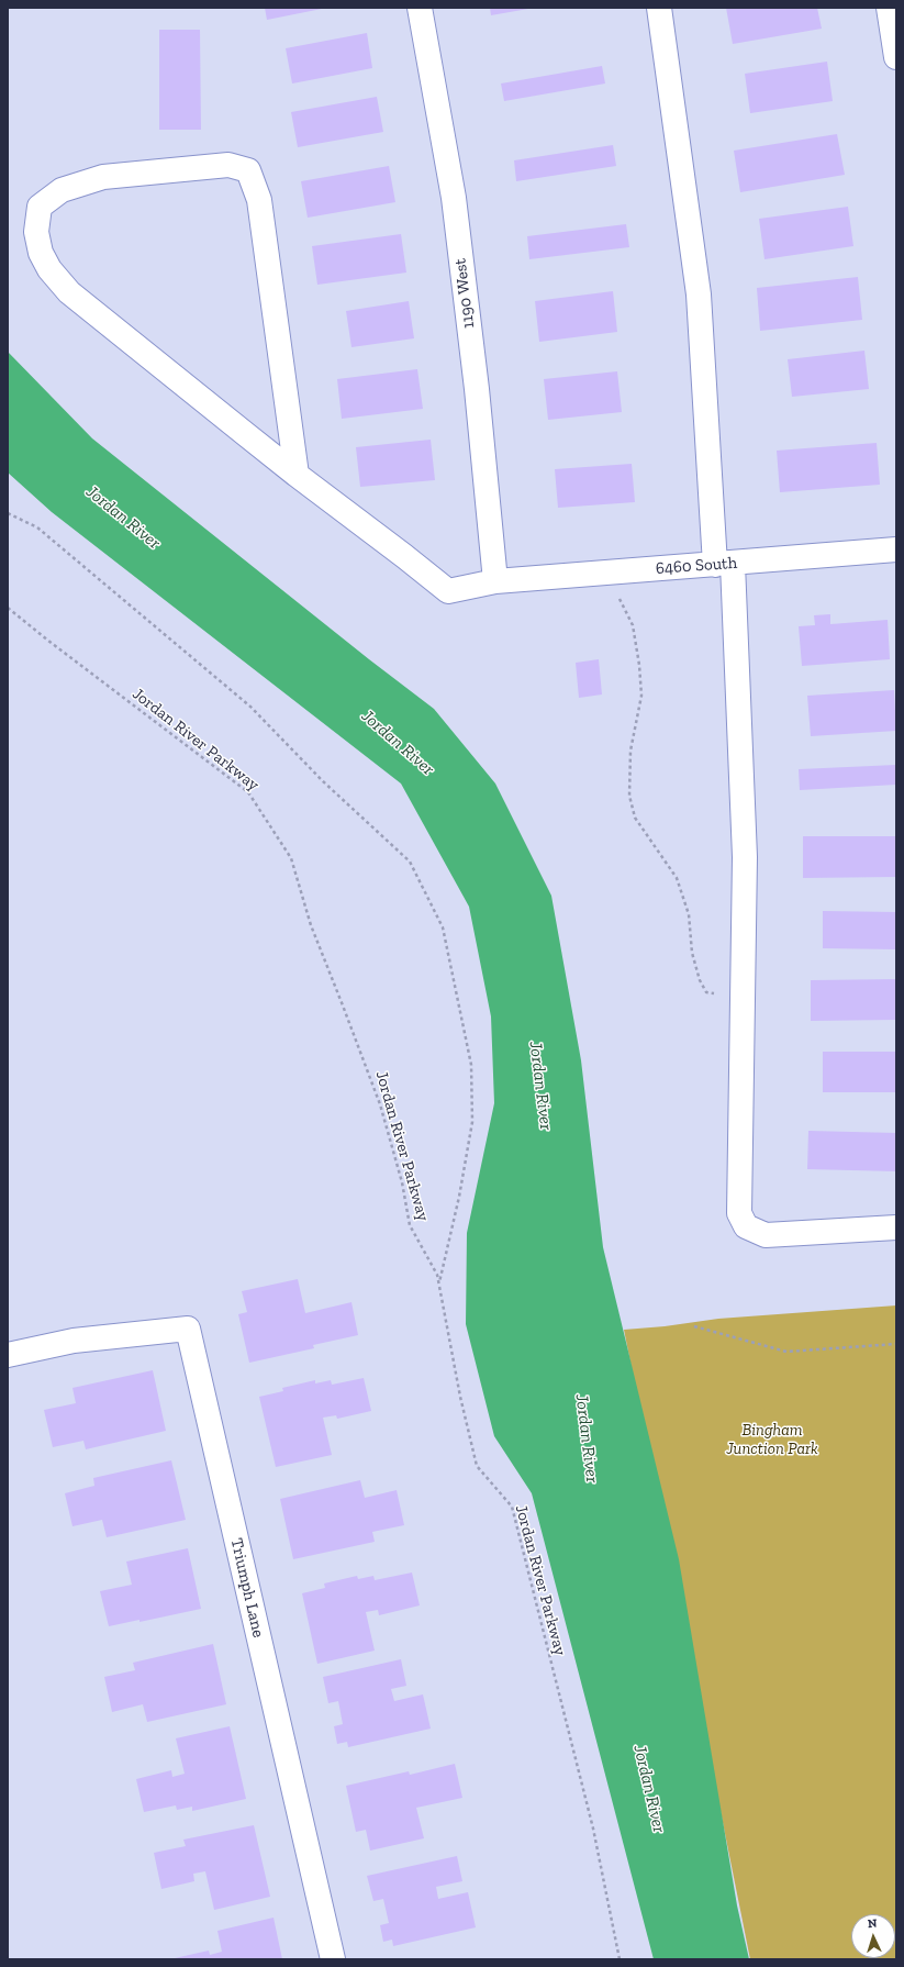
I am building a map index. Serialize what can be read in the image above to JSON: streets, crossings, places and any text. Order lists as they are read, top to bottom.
{
  "streets": {
    "street": ["1190 West", "6460 South", "Triumph Lane"],
    "path": ["Jordan River Parkway"]
  },
  "crossings": [
    ["1190 West", "6460 South"]
  ],
  "water": ["Jordan River"],
  "parks": ["Bingham Junction Park"],
  "north": "top"
}
